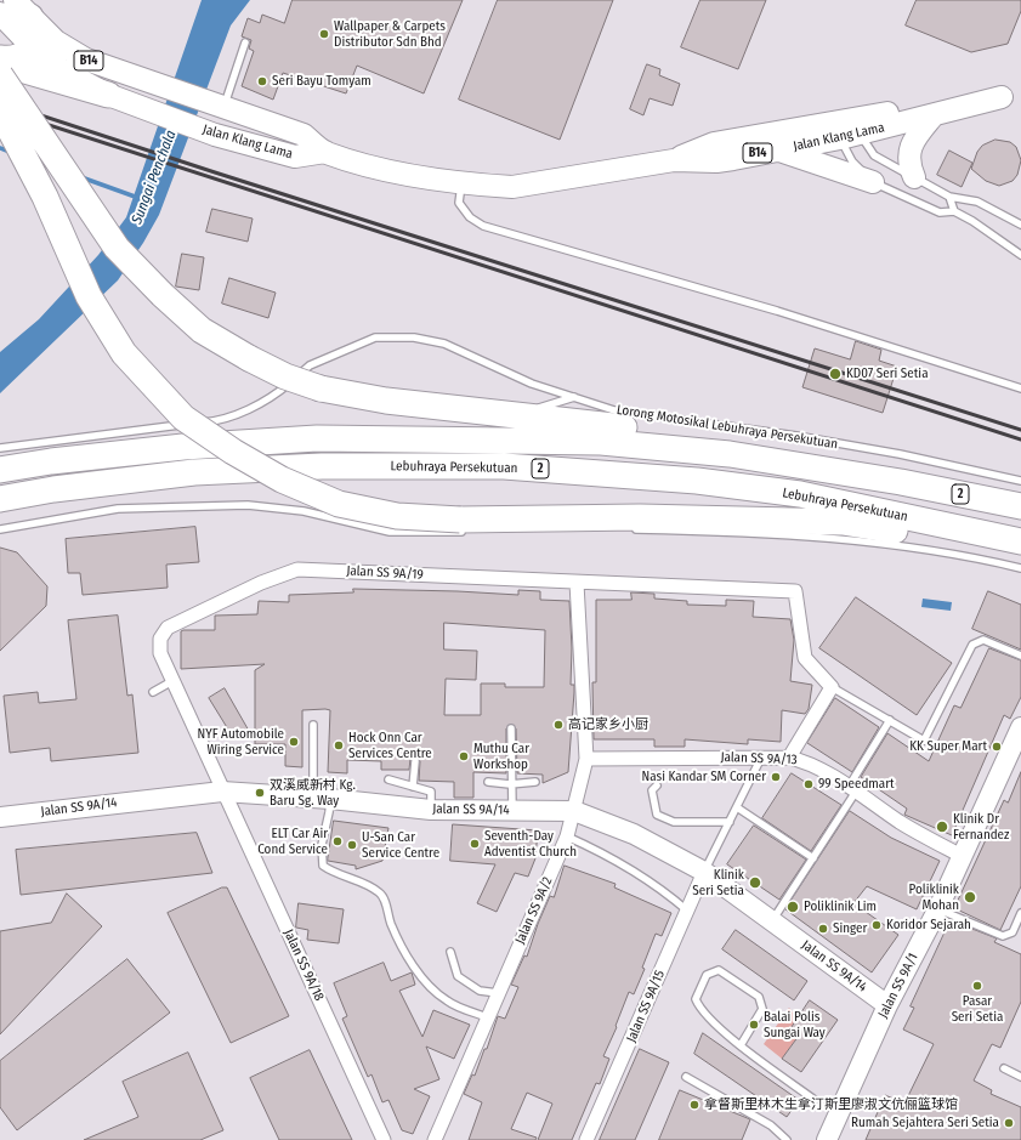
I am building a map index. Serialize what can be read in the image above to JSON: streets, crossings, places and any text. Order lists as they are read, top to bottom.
{
  "streets": {
    "highway": ["Lebuhraya Persekutuan", "2"],
    "main road": ["B14", "Jalan Klang Lama"],
    "street": [
      "Jalan SS 9A/19",
      "Jalan SS 9A/13",
      "Jalan SS 9A/14",
      "Jalan SS 9A/2",
      "Jalan SS 9A/18",
      "Jalan SS 9A/1",
      "Jalan SS 9A/15"
    ],
    "lane": ["Lorong Motosikal Lebuhraya Persekutuan"]
  },
  "crossings": [
    ["Jalan SS 9A/19", "Jalan SS 9A/14"],
    ["Jalan SS 9A/19", "Jalan SS 9A/2"],
    ["Jalan SS 9A/19", "Jalan SS 9A/18"],
    ["Jalan SS 9A/13", "Jalan SS 9A/2"],
    ["Jalan SS 9A/13", "Jalan SS 9A/1"],
    ["Jalan SS 9A/14", "Jalan SS 9A/2"],
    ["Jalan SS 9A/14", "Jalan SS 9A/18"],
    ["Jalan SS 9A/14", "Jalan SS 9A/1"],
    ["Jalan SS 9A/14", "Jalan SS 9A/15"]
  ],
  "water": ["Sungai Penchala"],
  "places": [
    "Wallpaper & Carpets Distributor Sdn Bhd",
    "Seri Bayu Tomyam",
    "KD07 Seri Setia",
    "高记家乡小厨",
    "NYF Automobile Wiring Service",
    "Hock Onn Car Services Centre",
    "KK Super Mart",
    "Muthu Car Workshop",
    "Nasi Kandar SM Corner",
    "99 Speedmart",
    "双溪威新村 Kg. Baru Sg. Way",
    "Klinik Dr Fernandez",
    "ELT Car Air Cond Service",
    "Seventh-Day Adventist Church",
    "U-San Car Service Centre",
    "Klinik Seri Setia",
    "Poliklinik Mohan",
    "Poliklinik Lim",
    "Koridor Sejarah",
    "Singer",
    "Pasar Seri Setia",
    "Balai Polis Sungai Way",
    "拿督斯里林木生拿汀斯里廖淑文伉俪篮球馆",
    "Rumah Sejahtera Seri Setia"
  ]
}
